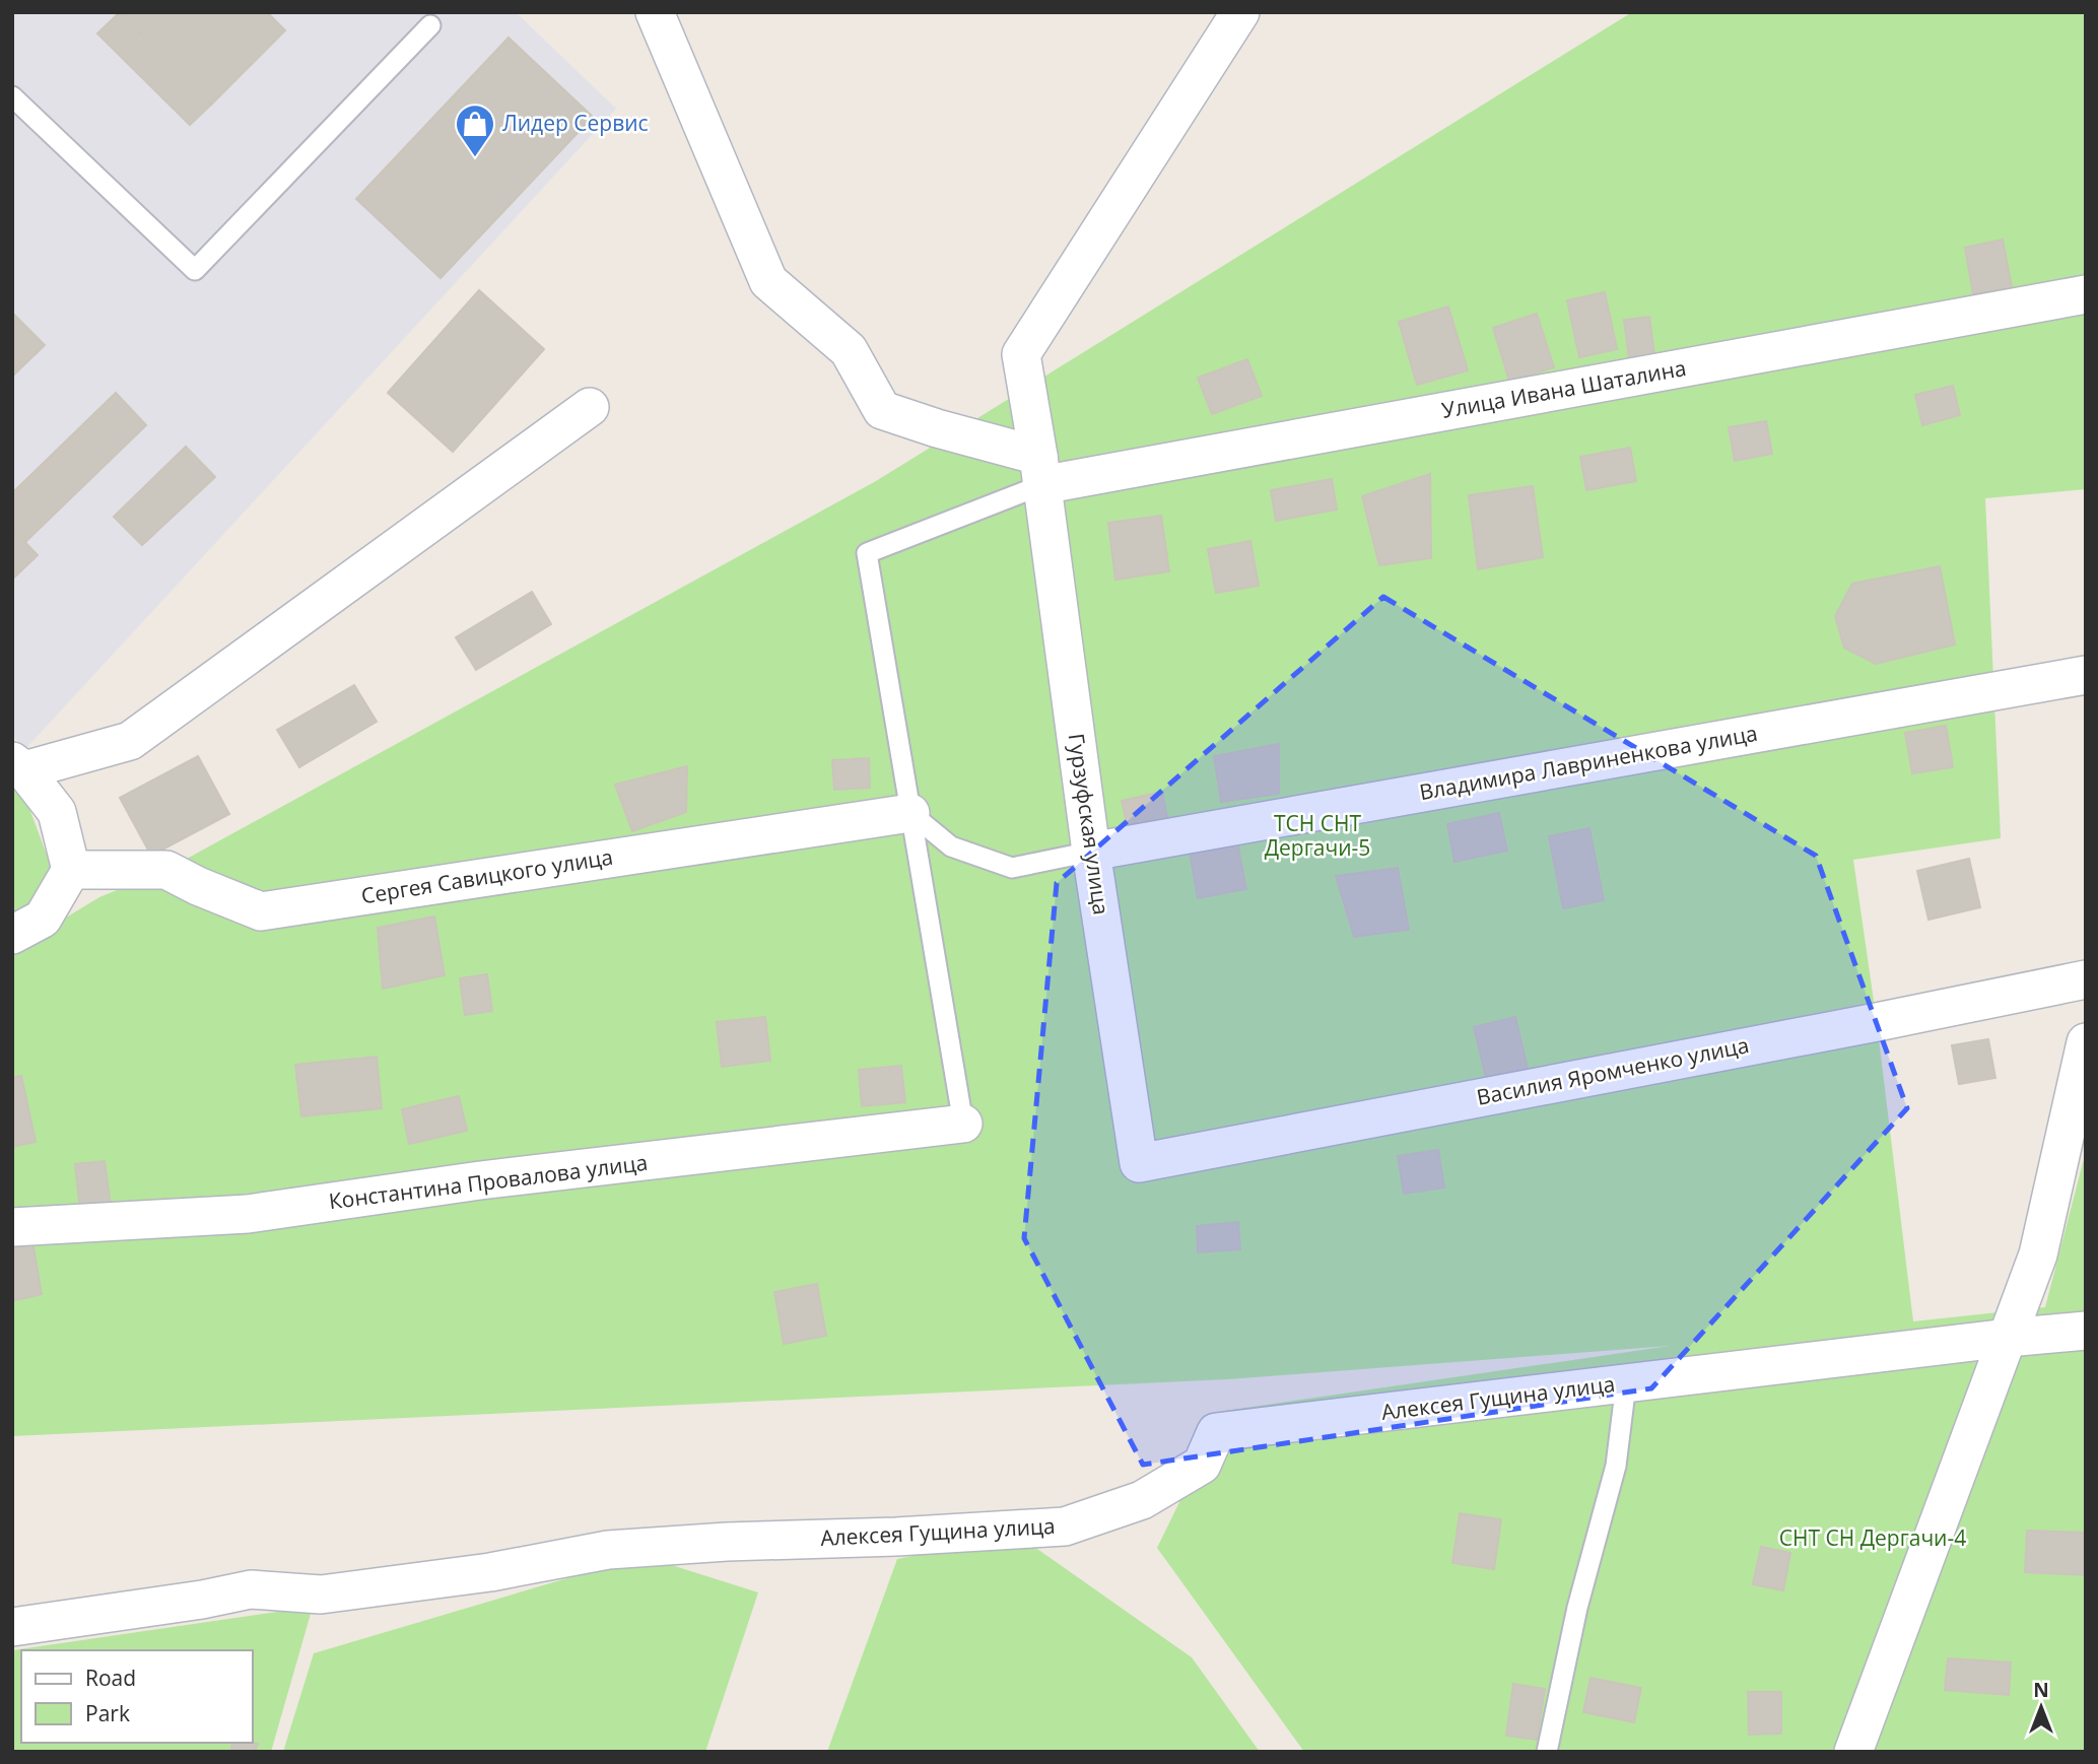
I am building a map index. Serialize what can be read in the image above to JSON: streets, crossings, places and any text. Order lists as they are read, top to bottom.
{
  "streets": {
    "street": [
      "Улица Ивана Шаталина",
      "Владимира Лавриненкова улица",
      "Гурзуфская улица",
      "Сергея Савицкого улица",
      "Василия Яромченко улица",
      "Константина Провалова улица",
      "Алексея Гущина улица"
    ]
  },
  "crossings": [
    ["Улица Ивана Шаталина", "Гурзуфская улица"],
    ["Владимира Лавриненкова улица", "Гурзуфская улица"],
    ["Гурзуфская улица", "Василия Яромченко улица"]
  ],
  "parks": ["ТСН СНТ Дергачи-5", "СНТ СН Дергачи-4"],
  "places": {
    "shop": ["Лидер Сервис"]
  },
  "legend": ["Road", "Park"],
  "north": "top"
}
